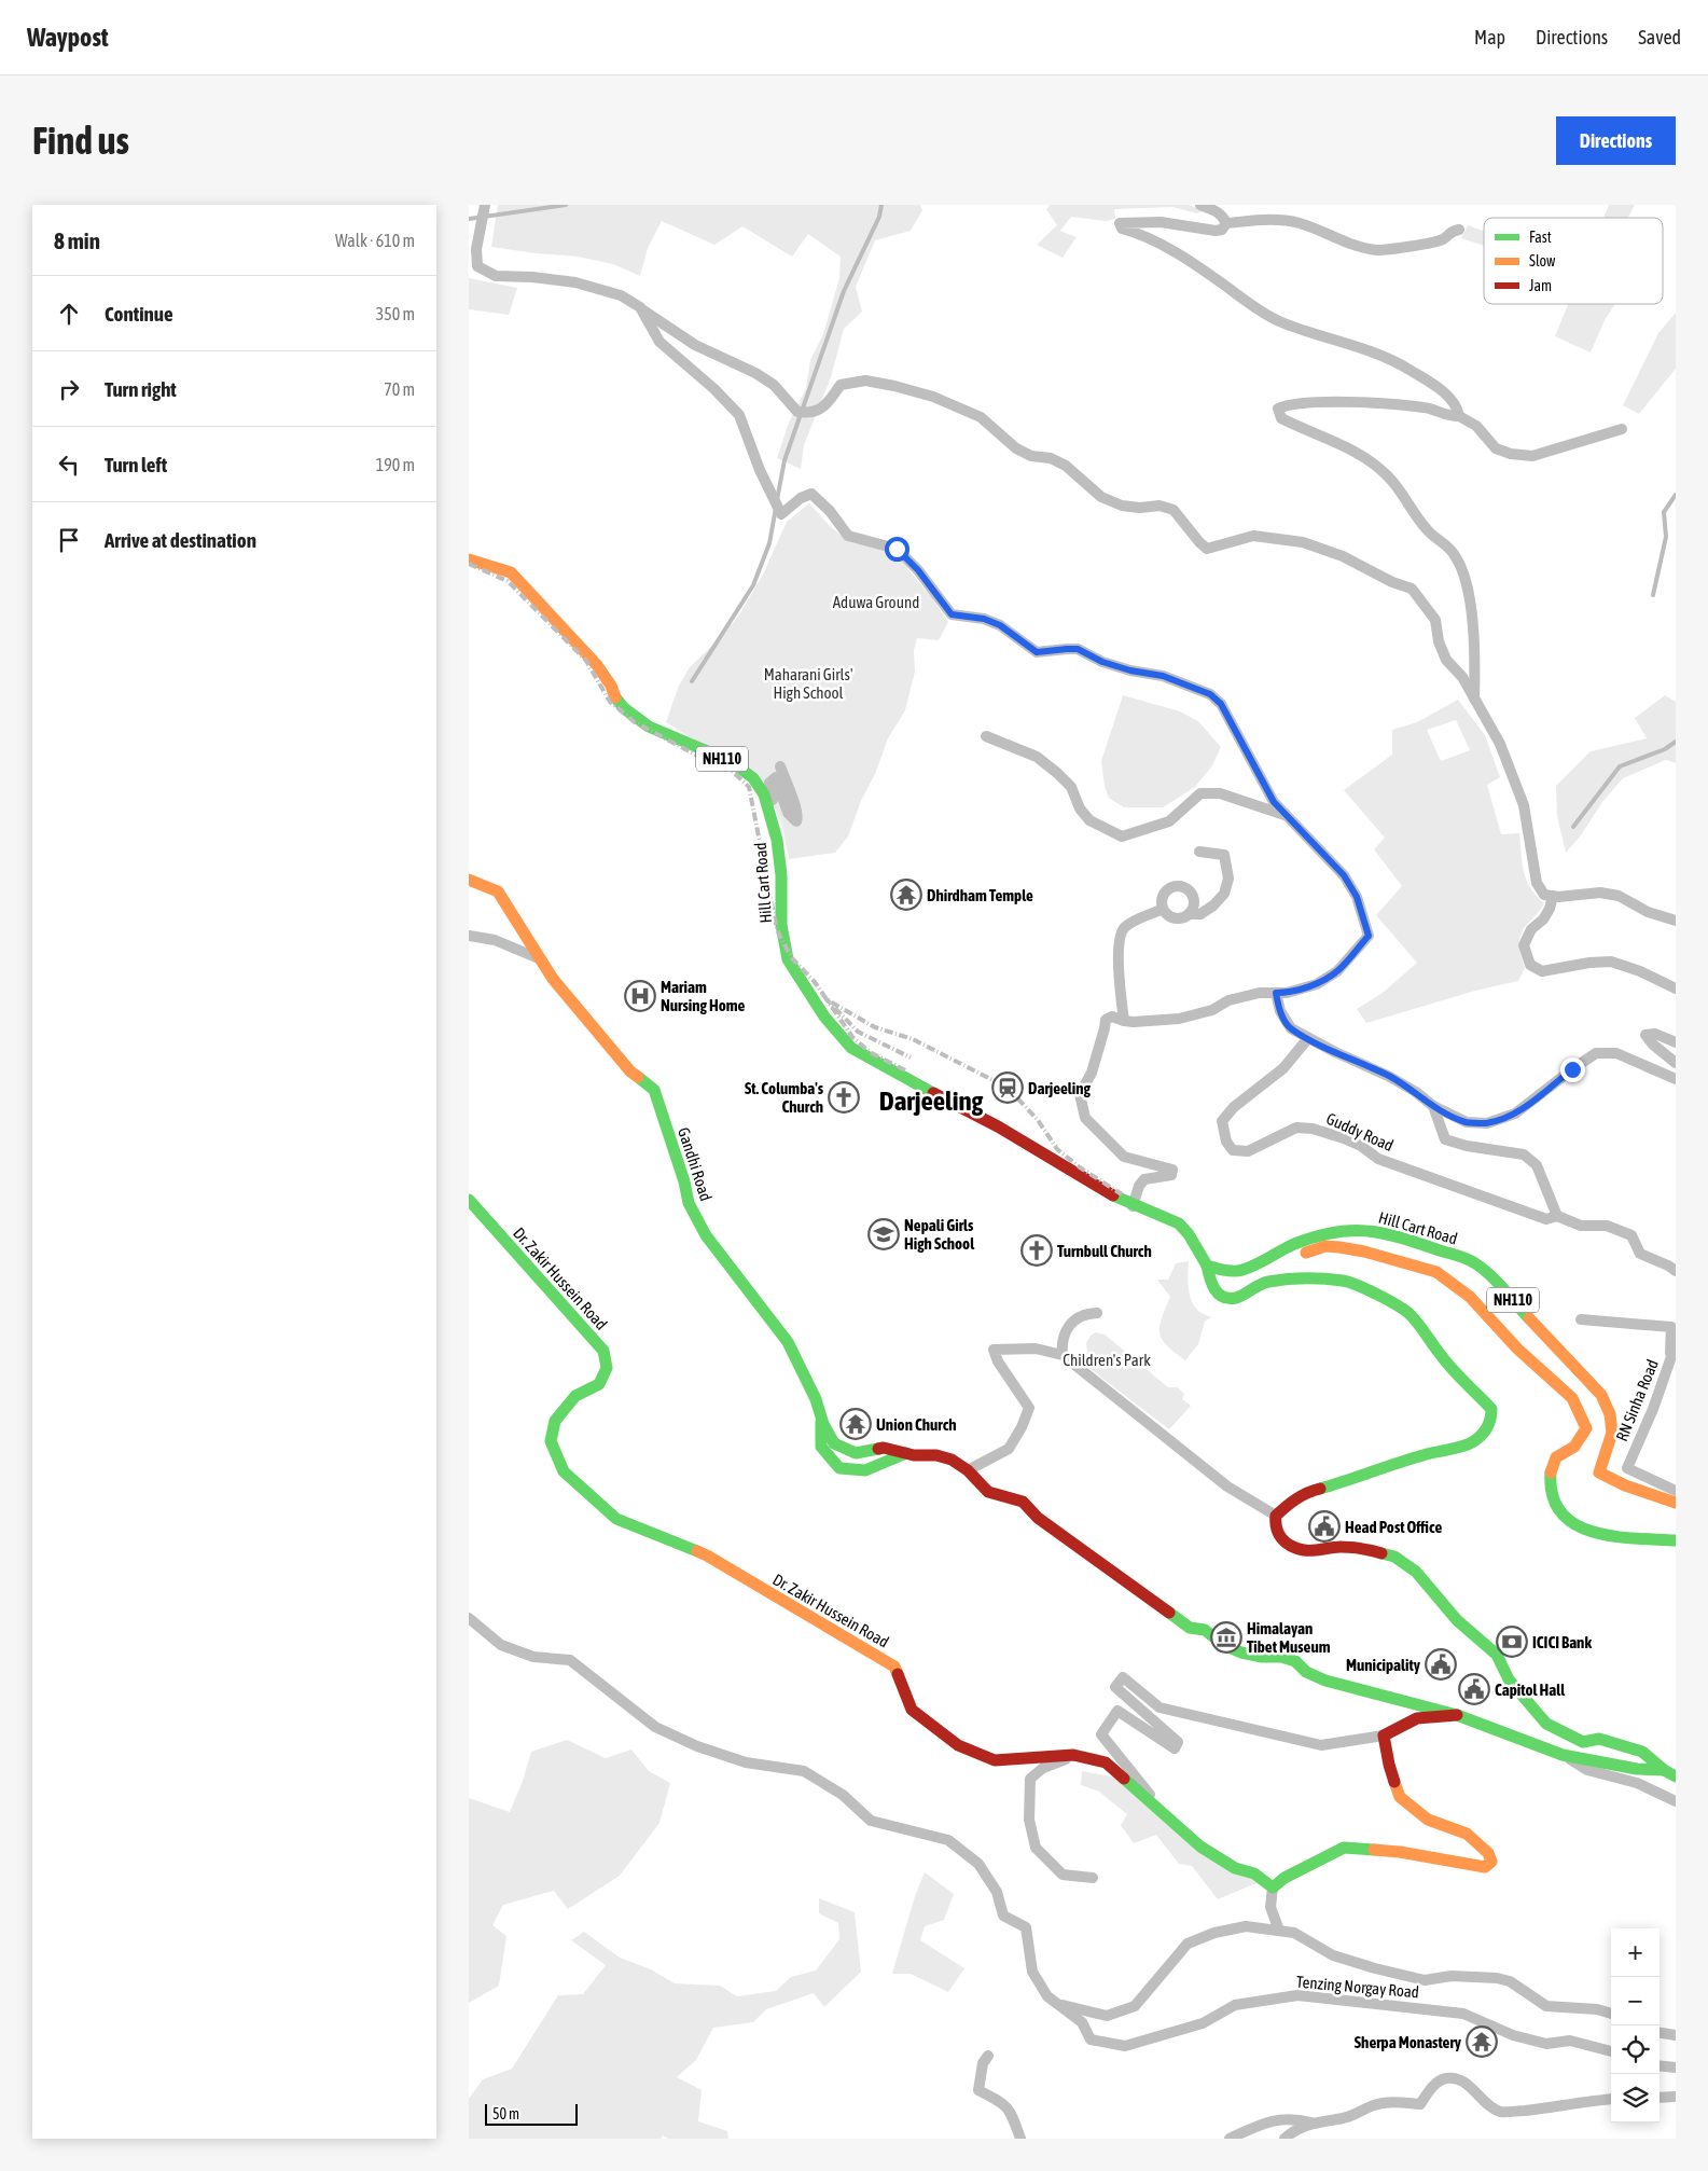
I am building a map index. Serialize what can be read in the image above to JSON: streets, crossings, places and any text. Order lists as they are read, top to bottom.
{
  "streets": {
    "main road": [
      "NH110",
      "Hill Cart Road",
      "Gandhi Road",
      "Dr. Zakir Hussein Road"
    ],
    "street": ["Guddy Road", "RN Sinha Road", "Tenzing Norgay Road"]
  },
  "crossings": [
    ["NH110", "Hill Cart Road"]
  ],
  "districts": ["Darjeeling"],
  "parks": ["Aduwa Ground", "Maharani Girls' High School", "Children's Park"],
  "places": {
    "temple": ["Dhirdham Temple", "Union Church", "Sherpa Monastery"],
    "hospital": ["Mariam Nursing Home"],
    "station": ["Darjeeling"],
    "church": ["St. Columba's Church", "Turnbull Church"],
    "school or university": ["Nepali Girls High School"],
    "public building": ["Head Post Office", "Municipality", "Capitol Hall"],
    "museum": ["Himalayan Tibet Museum"],
    "bank": ["ICICI Bank"]
  },
  "legend": ["Fast", "Slow", "Jam"],
  "scale_bar": "50 m",
  "page": {
    "header": "Waypost",
    "nav": ["Map", "Directions", "Saved"],
    "buttons": "Directions",
    "title": "Find us",
    "heading": ["8 min", "Walk · 610 m"],
    "list": [
      ["Continue", "350 m"],
      ["Turn right", "70 m"],
      ["Turn left", "190 m"],
      "Arrive at destination"
    ],
    "map_buttons": ["+", "−"],
    "scale": "50 m"
  }
}
